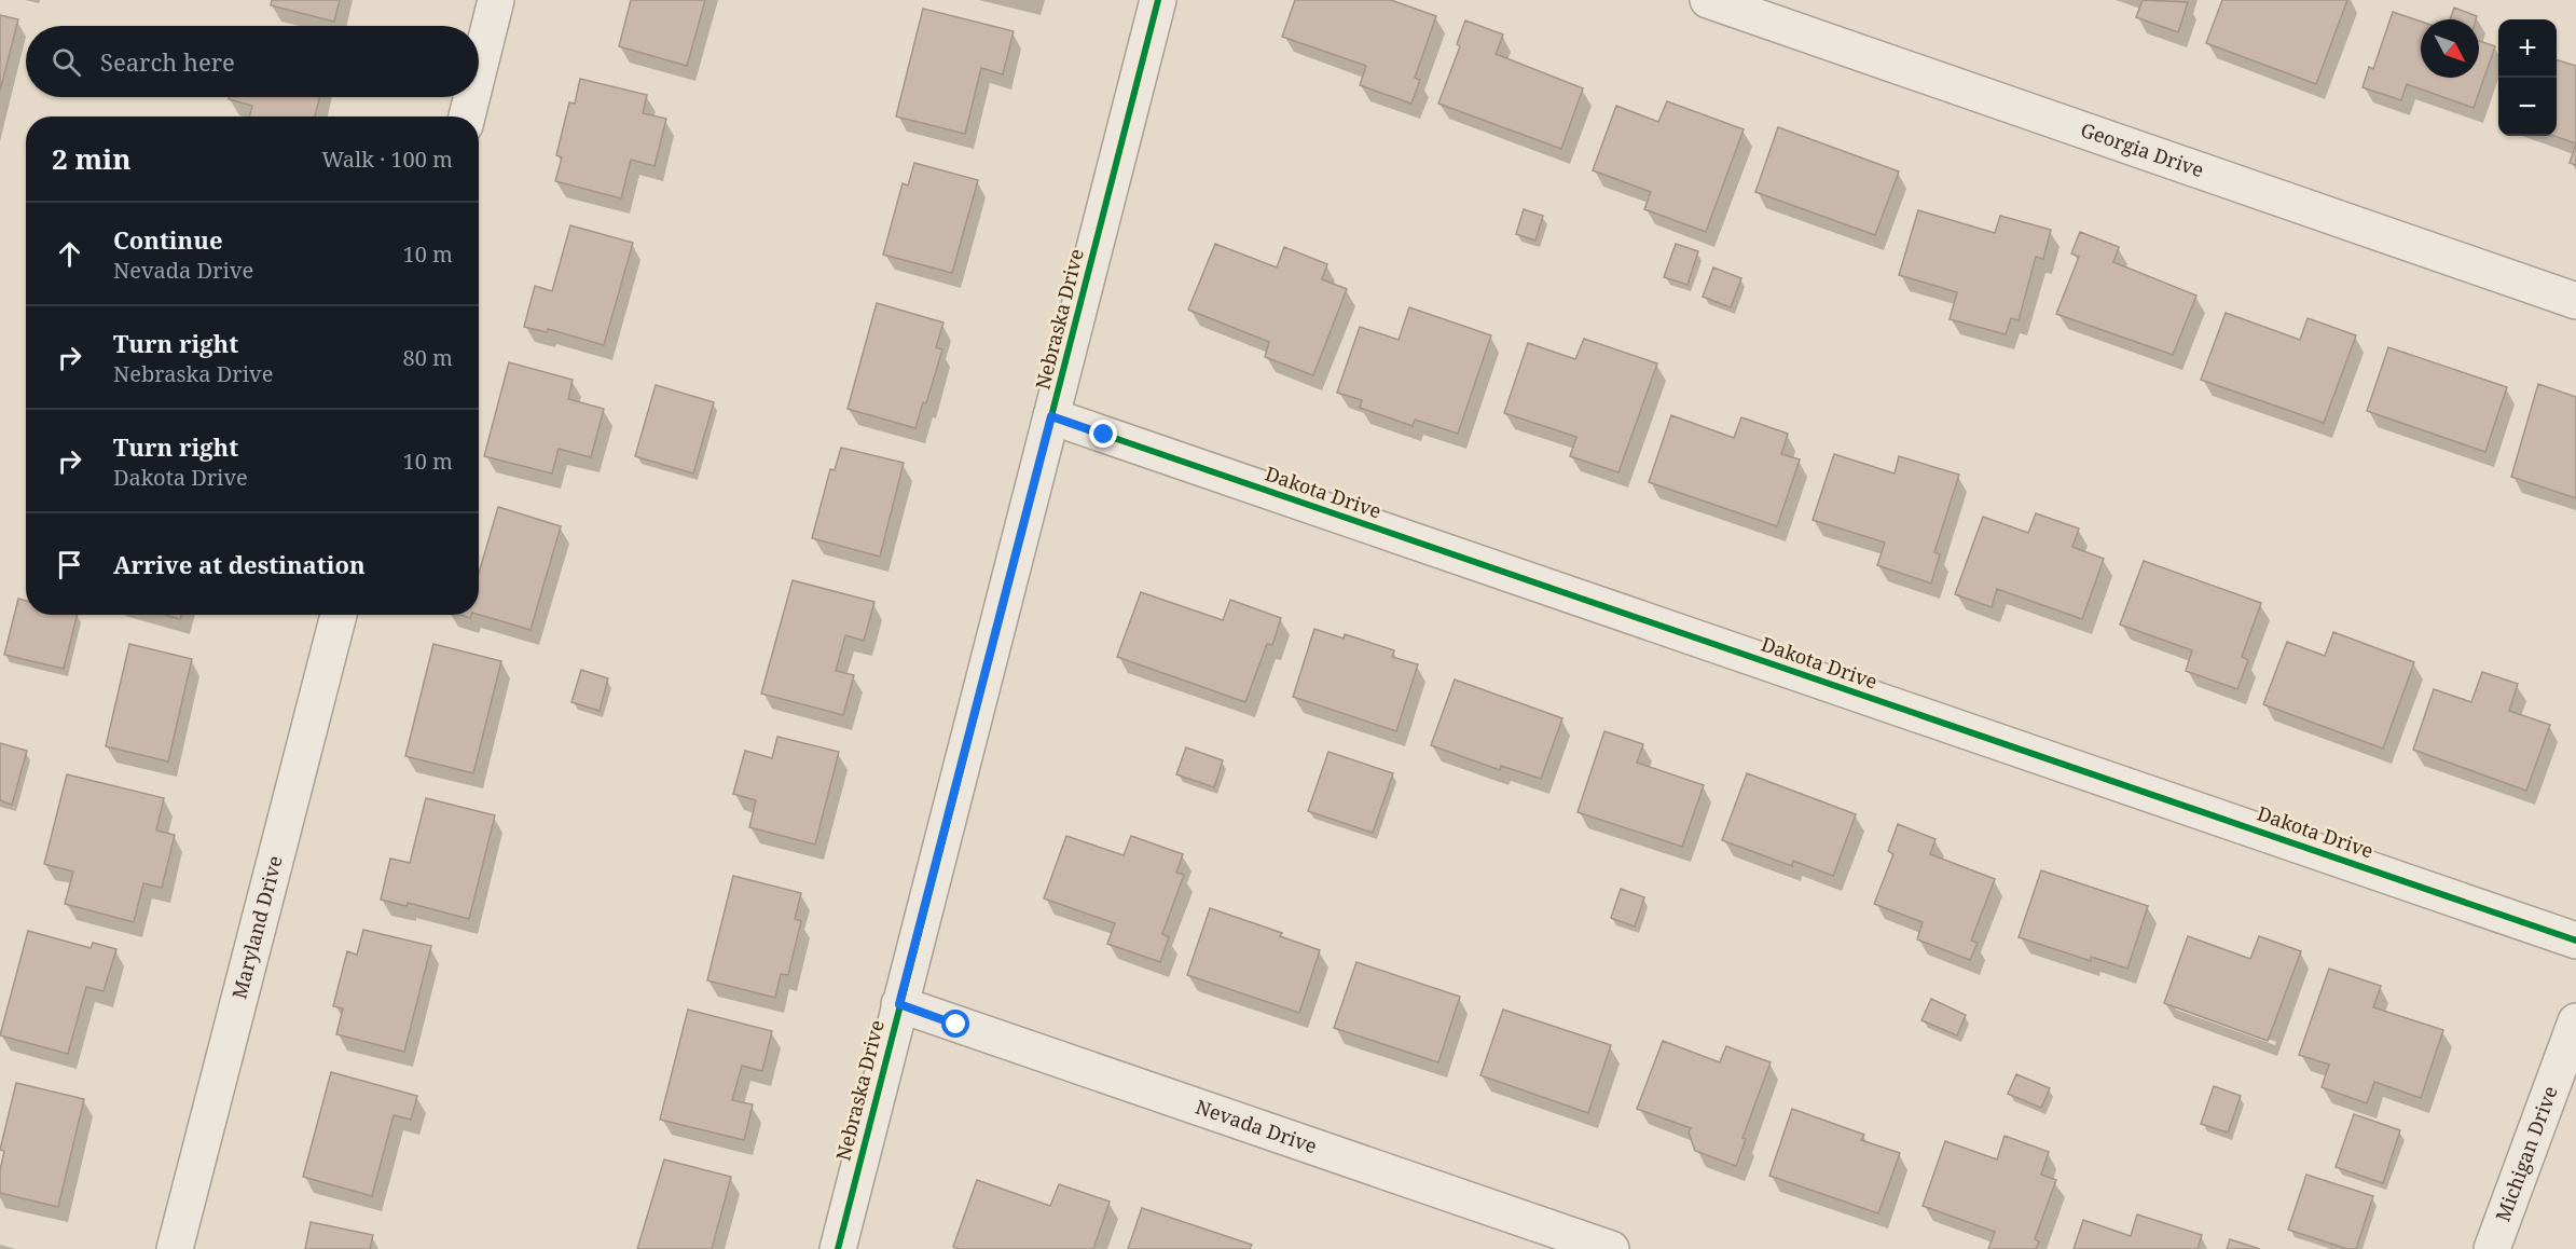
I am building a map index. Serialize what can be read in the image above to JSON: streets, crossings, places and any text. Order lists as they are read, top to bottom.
{
  "streets": {
    "street": [
      "Georgia Drive",
      "Nebraska Drive",
      "Dakota Drive",
      "Maryland Drive",
      "Nevada Drive",
      "Michigan Drive"
    ]
  },
  "crossings": [
    ["Nebraska Drive", "Dakota Drive"],
    ["Nebraska Drive", "Nevada Drive"]
  ],
  "north": "bottom right",
  "page": {
    "map_buttons": ["+", "−"],
    "search": "Search here",
    "heading": ["2 min", "Walk · 100 m"],
    "list": [
      ["Continue", "Nevada Drive", "10 m"],
      ["Turn right", "Nebraska Drive", "80 m"],
      ["Turn right", "Dakota Drive", "10 m"],
      "Arrive at destination"
    ]
  }
}
